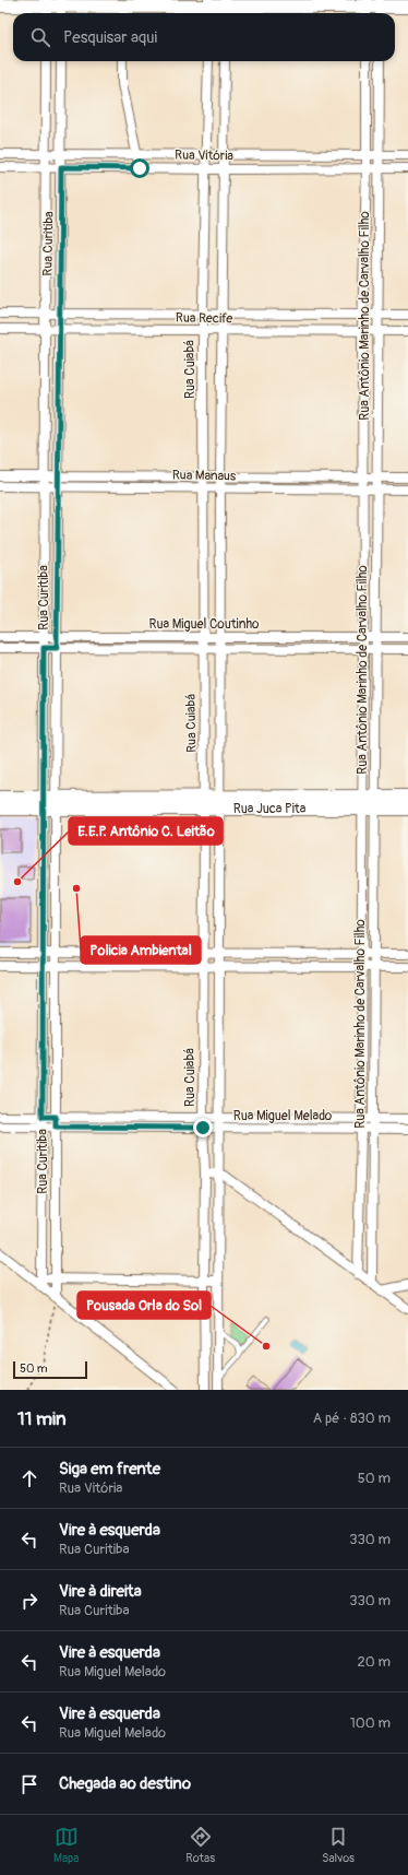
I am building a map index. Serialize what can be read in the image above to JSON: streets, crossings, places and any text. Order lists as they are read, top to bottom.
{
  "streets": {
    "street": [
      "Rua Vitória",
      "Rua Curitiba",
      "Rua Antônio Marinho de Carvalho Filho",
      "Rua Recife",
      "Rua Cuiabá",
      "Rua Manaus",
      "Rua Miguel Coutinho",
      "Rua Juca Pita",
      "Rua Miguel Melado"
    ]
  },
  "crossings": [
    ["Rua Vitória", "Rua Curitiba"],
    ["Rua Vitória", "Rua Antônio Marinho de Carvalho Filho"],
    ["Rua Vitória", "Rua Cuiabá"],
    ["Rua Curitiba", "Rua Recife"],
    ["Rua Curitiba", "Rua Manaus"],
    ["Rua Curitiba", "Rua Miguel Coutinho"],
    ["Rua Curitiba", "Rua Juca Pita"],
    ["Rua Curitiba", "Rua Miguel Melado"],
    ["Rua Antônio Marinho de Carvalho Filho", "Rua Recife"],
    ["Rua Antônio Marinho de Carvalho Filho", "Rua Manaus"],
    ["Rua Antônio Marinho de Carvalho Filho", "Rua Miguel Coutinho"],
    ["Rua Antônio Marinho de Carvalho Filho", "Rua Juca Pita"],
    ["Rua Antônio Marinho de Carvalho Filho", "Rua Miguel Melado"],
    ["Rua Recife", "Rua Cuiabá"],
    ["Rua Cuiabá", "Rua Manaus"],
    ["Rua Cuiabá", "Rua Miguel Coutinho"],
    ["Rua Cuiabá", "Rua Juca Pita"],
    ["Rua Cuiabá", "Rua Miguel Melado"]
  ],
  "places": ["E.E.P. Antônio C. Leitão", "Policia Ambiental", "Pousada Orla do Sol"],
  "scale_bar": "50 m",
  "page": {
    "search": "Pesquisar aqui",
    "scale": "50 m",
    "heading": ["11 min", "A pé · 830 m"],
    "list": [
      ["Siga em frente", "Rua Vitória", "50 m"],
      ["Vire à esquerda", "Rua Curitiba", "330 m"],
      ["Vire à direita", "Rua Curitiba", "330 m"],
      ["Vire à esquerda", "Rua Miguel Melado", "20 m"],
      ["Vire à esquerda", "Rua Miguel Melado", "100 m"],
      "Chegada ao destino"
    ],
    "nav": ["Mapa", "Rotas", "Salvos"]
  }
}
